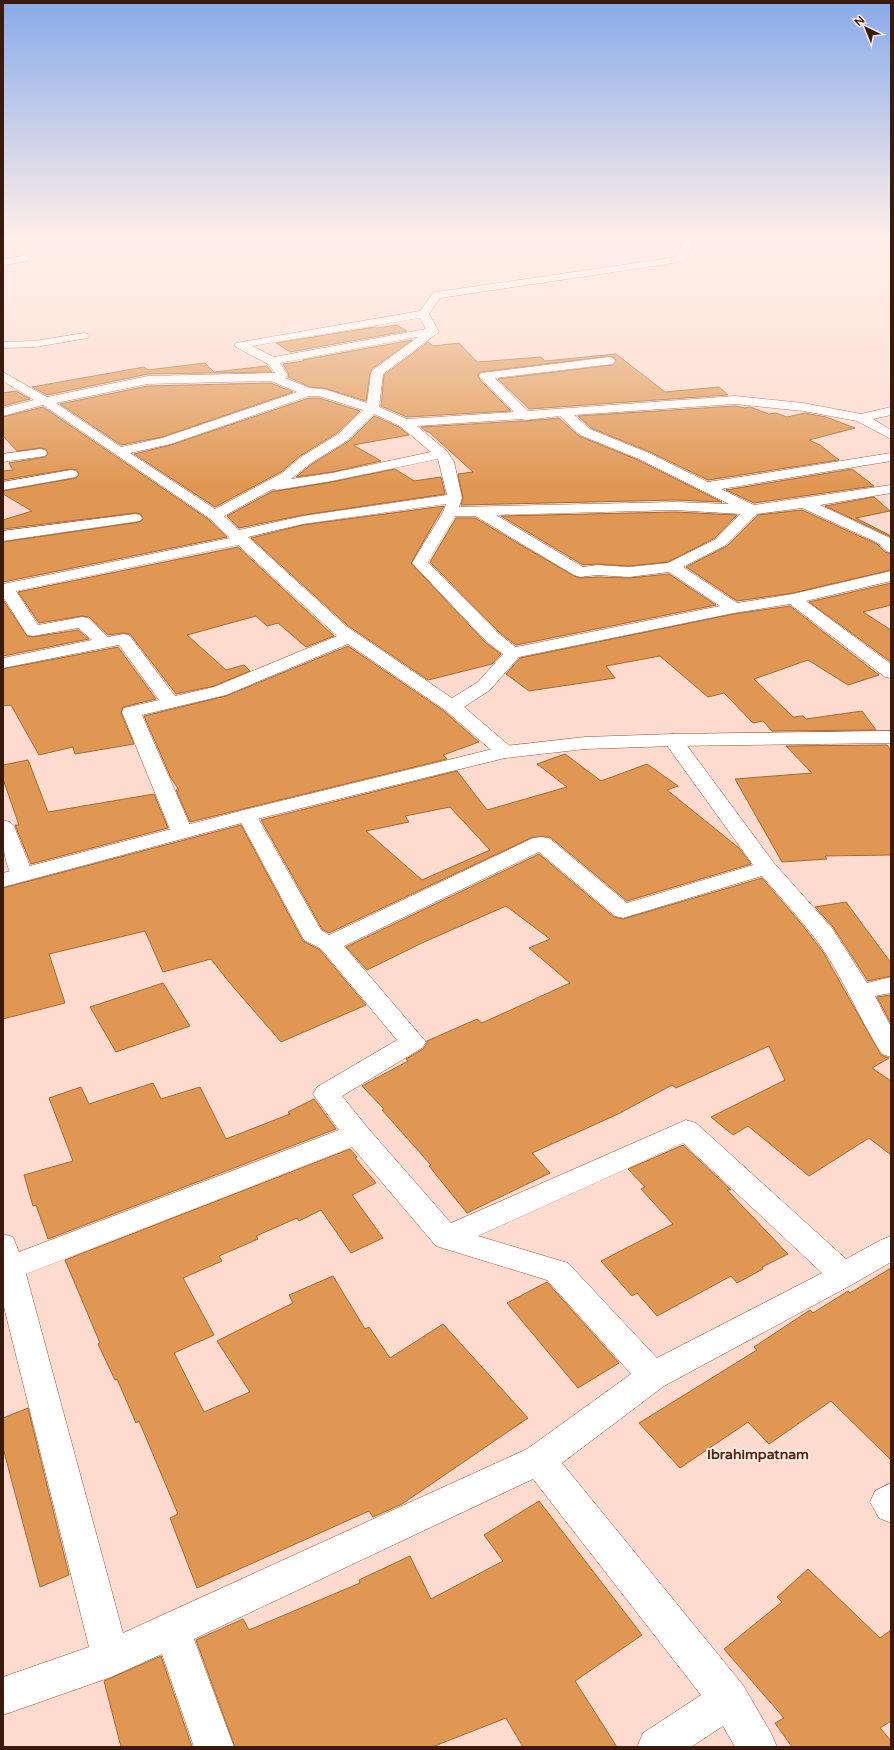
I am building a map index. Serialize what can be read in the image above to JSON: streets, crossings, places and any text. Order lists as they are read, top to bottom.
{
  "districts": ["Ibrahimpatnam"],
  "north": "top left"
}
